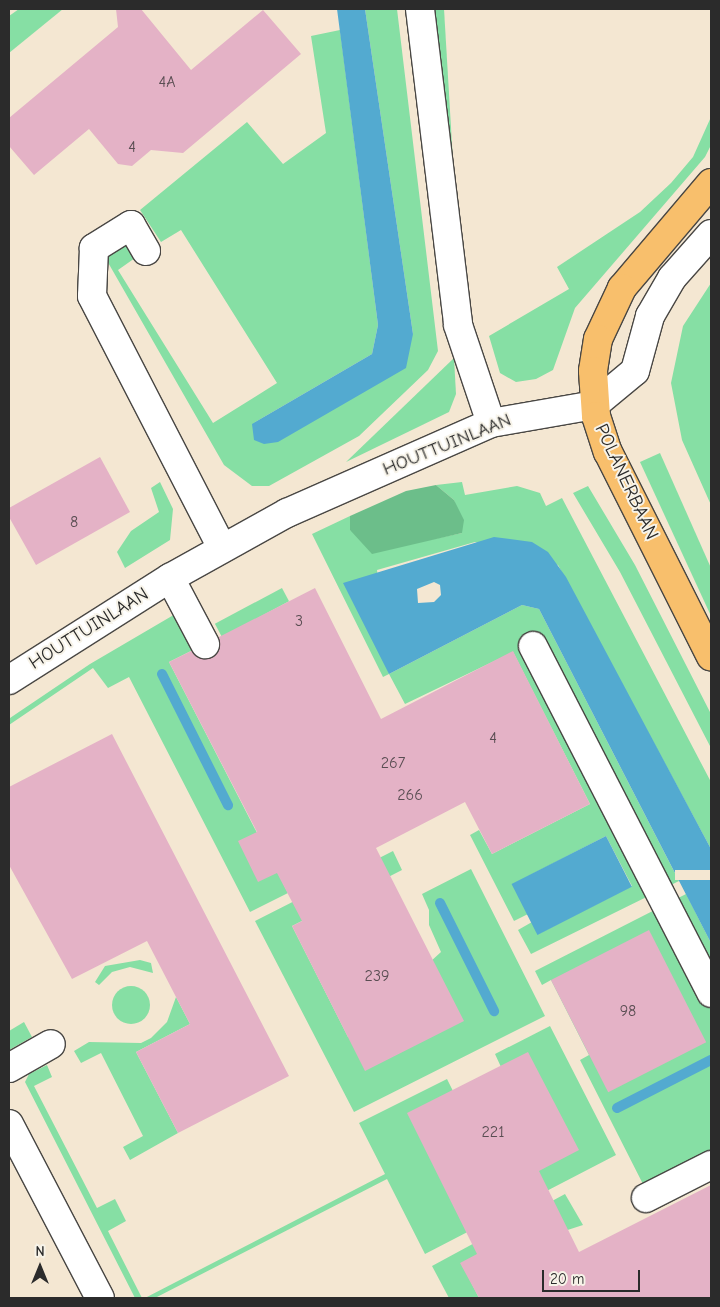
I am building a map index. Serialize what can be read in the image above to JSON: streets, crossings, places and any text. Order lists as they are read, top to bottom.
{
  "streets": {
    "main road": ["POLANERBAAN"],
    "street": ["HOUTTUINLAAN"]
  },
  "crossings": [
    ["HOUTTUINLAAN", "POLANERBAAN"]
  ],
  "house_numbers": [
    "4A",
    "4",
    "8",
    "3",
    "4",
    "267",
    "266",
    "239",
    "98",
    "221"
  ],
  "scale_bar": "20 m",
  "north": "top"
}
